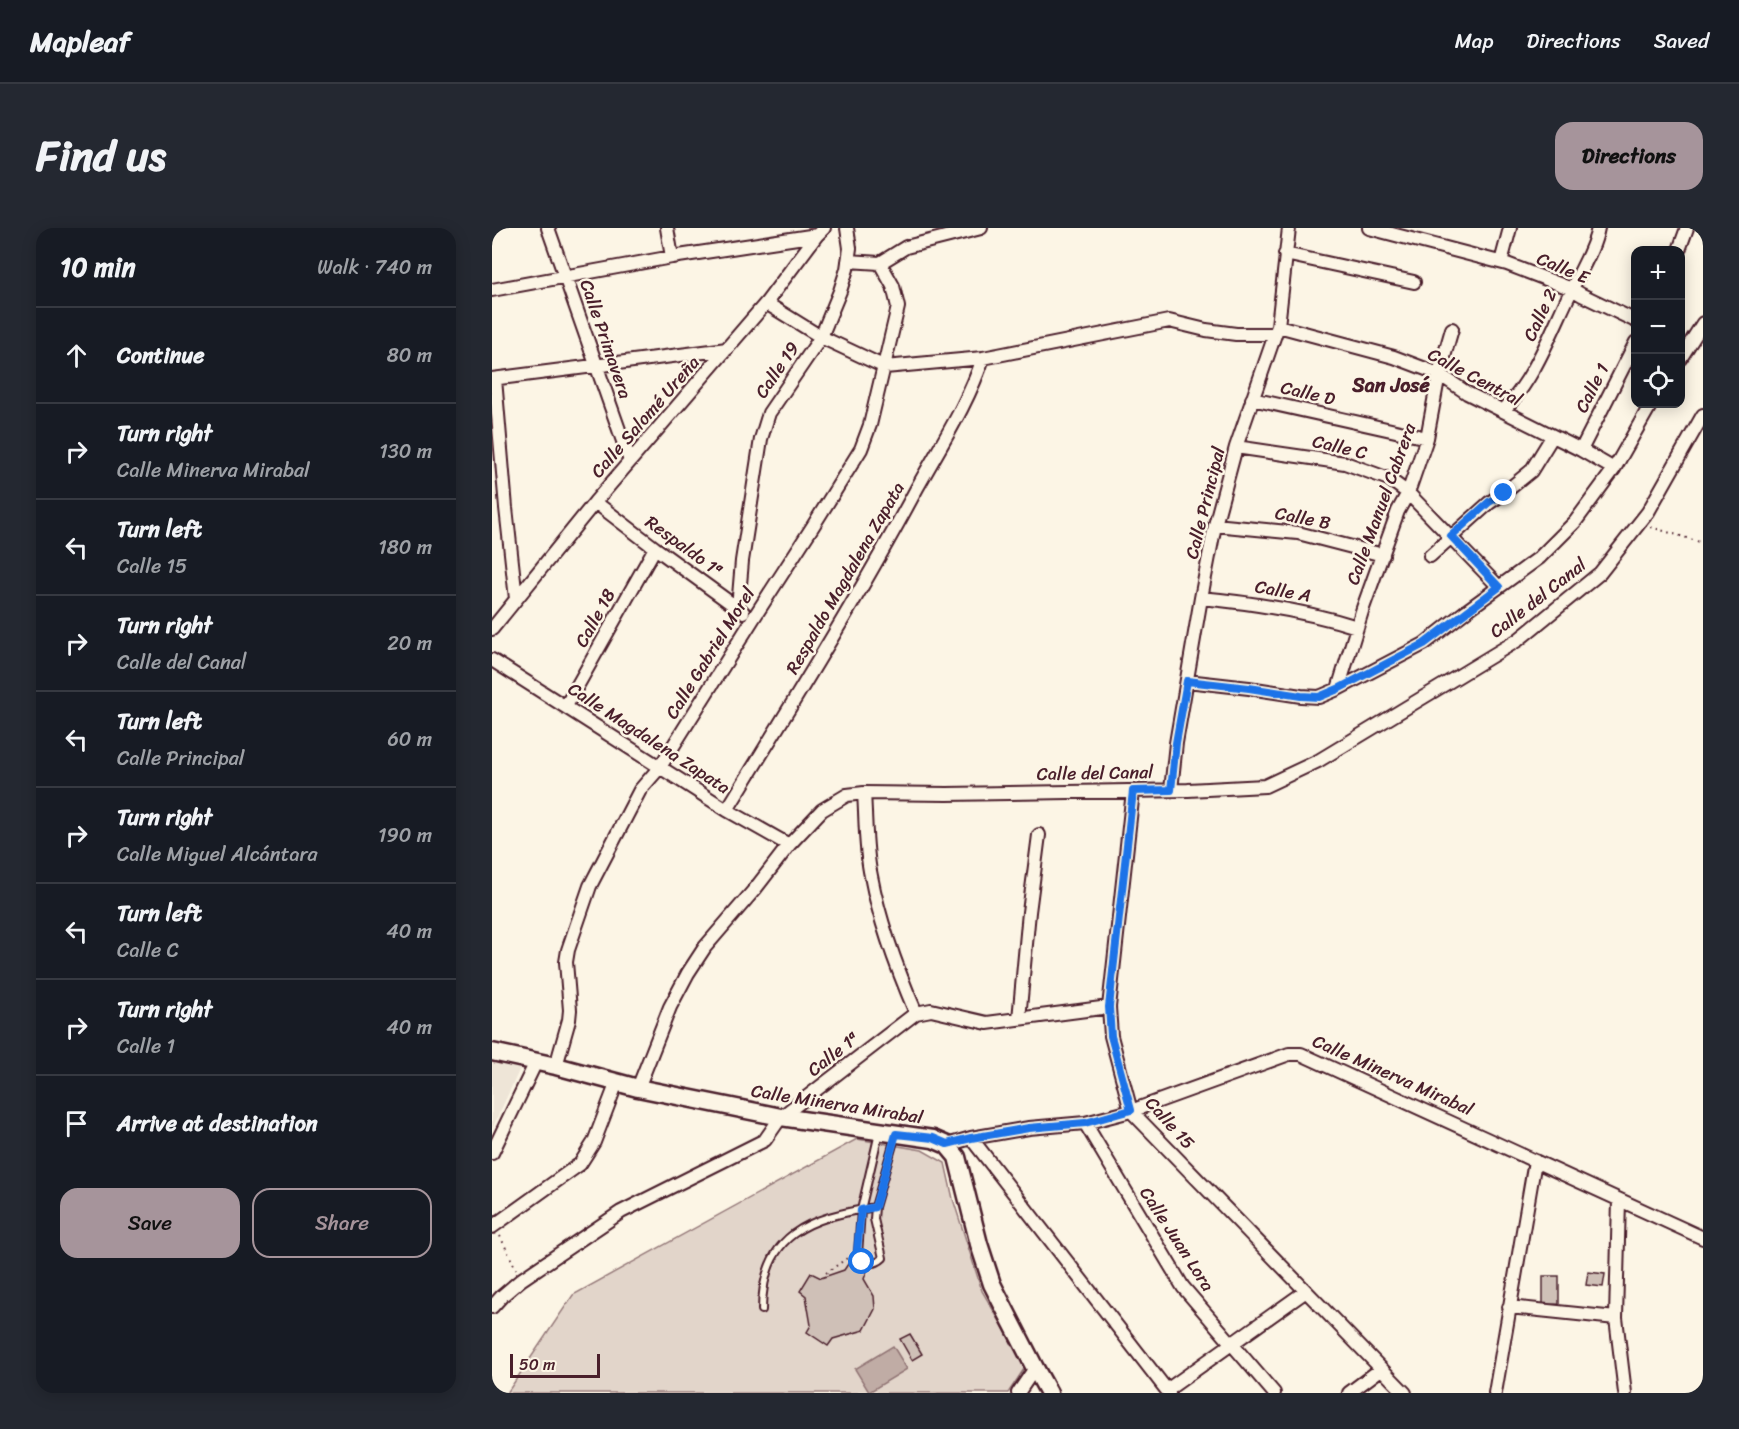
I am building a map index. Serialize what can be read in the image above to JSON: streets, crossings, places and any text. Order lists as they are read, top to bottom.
{
  "streets": {
    "street": [
      "Calle E",
      "Calle 2",
      "Calle Primavera",
      "Calle 19",
      "Calle Central",
      "Calle 1",
      "Calle D",
      "Calle Salomé Ureña",
      "Calle C",
      "Calle Principal",
      "Calle Manuel Cabrera",
      "Calle B",
      "Respaldo 1ª",
      "Respaldo Magdalena Zapata",
      "Calle A",
      "Calle del Canal",
      "Calle 18",
      "Calle Gabriel Morel",
      "Calle Magdalena Zapata",
      "Calle 1ª",
      "Calle Minerva Mirabal",
      "Calle 15",
      "Calle Juan Lora"
    ]
  },
  "crossings": [
    ["Calle E", "Calle 2"],
    ["Calle 2", "Calle Central"],
    ["Calle Primavera", "Calle Salomé Ureña"],
    ["Calle 19", "Respaldo 1ª"],
    ["Calle Central", "Calle 1"],
    ["Calle Central", "Calle Principal"],
    ["Calle Central", "Calle Manuel Cabrera"],
    ["Calle Central", "Respaldo Magdalena Zapata"],
    ["Calle Central", "Calle Gabriel Morel"],
    ["Calle D", "Calle Principal"],
    ["Calle D", "Calle Manuel Cabrera"],
    ["Calle Salomé Ureña", "Respaldo 1ª"],
    ["Calle C", "Calle Principal"],
    ["Calle C", "Calle Manuel Cabrera"],
    ["Calle Principal", "Calle B"],
    ["Calle Principal", "Calle A"],
    ["Calle Principal", "Calle del Canal"],
    ["Calle Manuel Cabrera", "Calle B"],
    ["Calle Manuel Cabrera", "Calle A"],
    ["Respaldo 1ª", "Calle 18"],
    ["Respaldo 1ª", "Calle Gabriel Morel"],
    ["Respaldo Magdalena Zapata", "Calle Magdalena Zapata"],
    ["Calle del Canal", "Calle Magdalena Zapata"],
    ["Calle del Canal", "Calle Minerva Mirabal"],
    ["Calle del Canal", "Calle 15"],
    ["Calle 18", "Calle Magdalena Zapata"],
    ["Calle Gabriel Morel", "Calle Magdalena Zapata"],
    ["Calle Gabriel Morel", "Calle Minerva Mirabal"],
    ["Calle 1ª", "Calle Minerva Mirabal"],
    ["Calle Minerva Mirabal", "Calle 15"],
    ["Calle Minerva Mirabal", "Calle Juan Lora"]
  ],
  "districts": ["San José"],
  "scale_bar": "50 m",
  "page": {
    "header": "Mapleaf",
    "nav": ["Map", "Directions", "Saved"],
    "title": "Find us",
    "buttons": [
      "Directions",
      ["Save", "Share"]
    ],
    "heading": ["10 min", "Walk · 740 m"],
    "map_buttons": ["+", "−"],
    "list": [
      ["Continue", "80 m"],
      ["Turn right", "Calle Minerva Mirabal", "130 m"],
      ["Turn left", "Calle 15", "180 m"],
      ["Turn right", "Calle del Canal", "20 m"],
      ["Turn left", "Calle Principal", "60 m"],
      ["Turn right", "Calle Miguel Alcántara", "190 m"],
      ["Turn left", "Calle C", "40 m"],
      ["Turn right", "Calle 1", "40 m"],
      "Arrive at destination"
    ],
    "scale": "50 m"
  }
}
